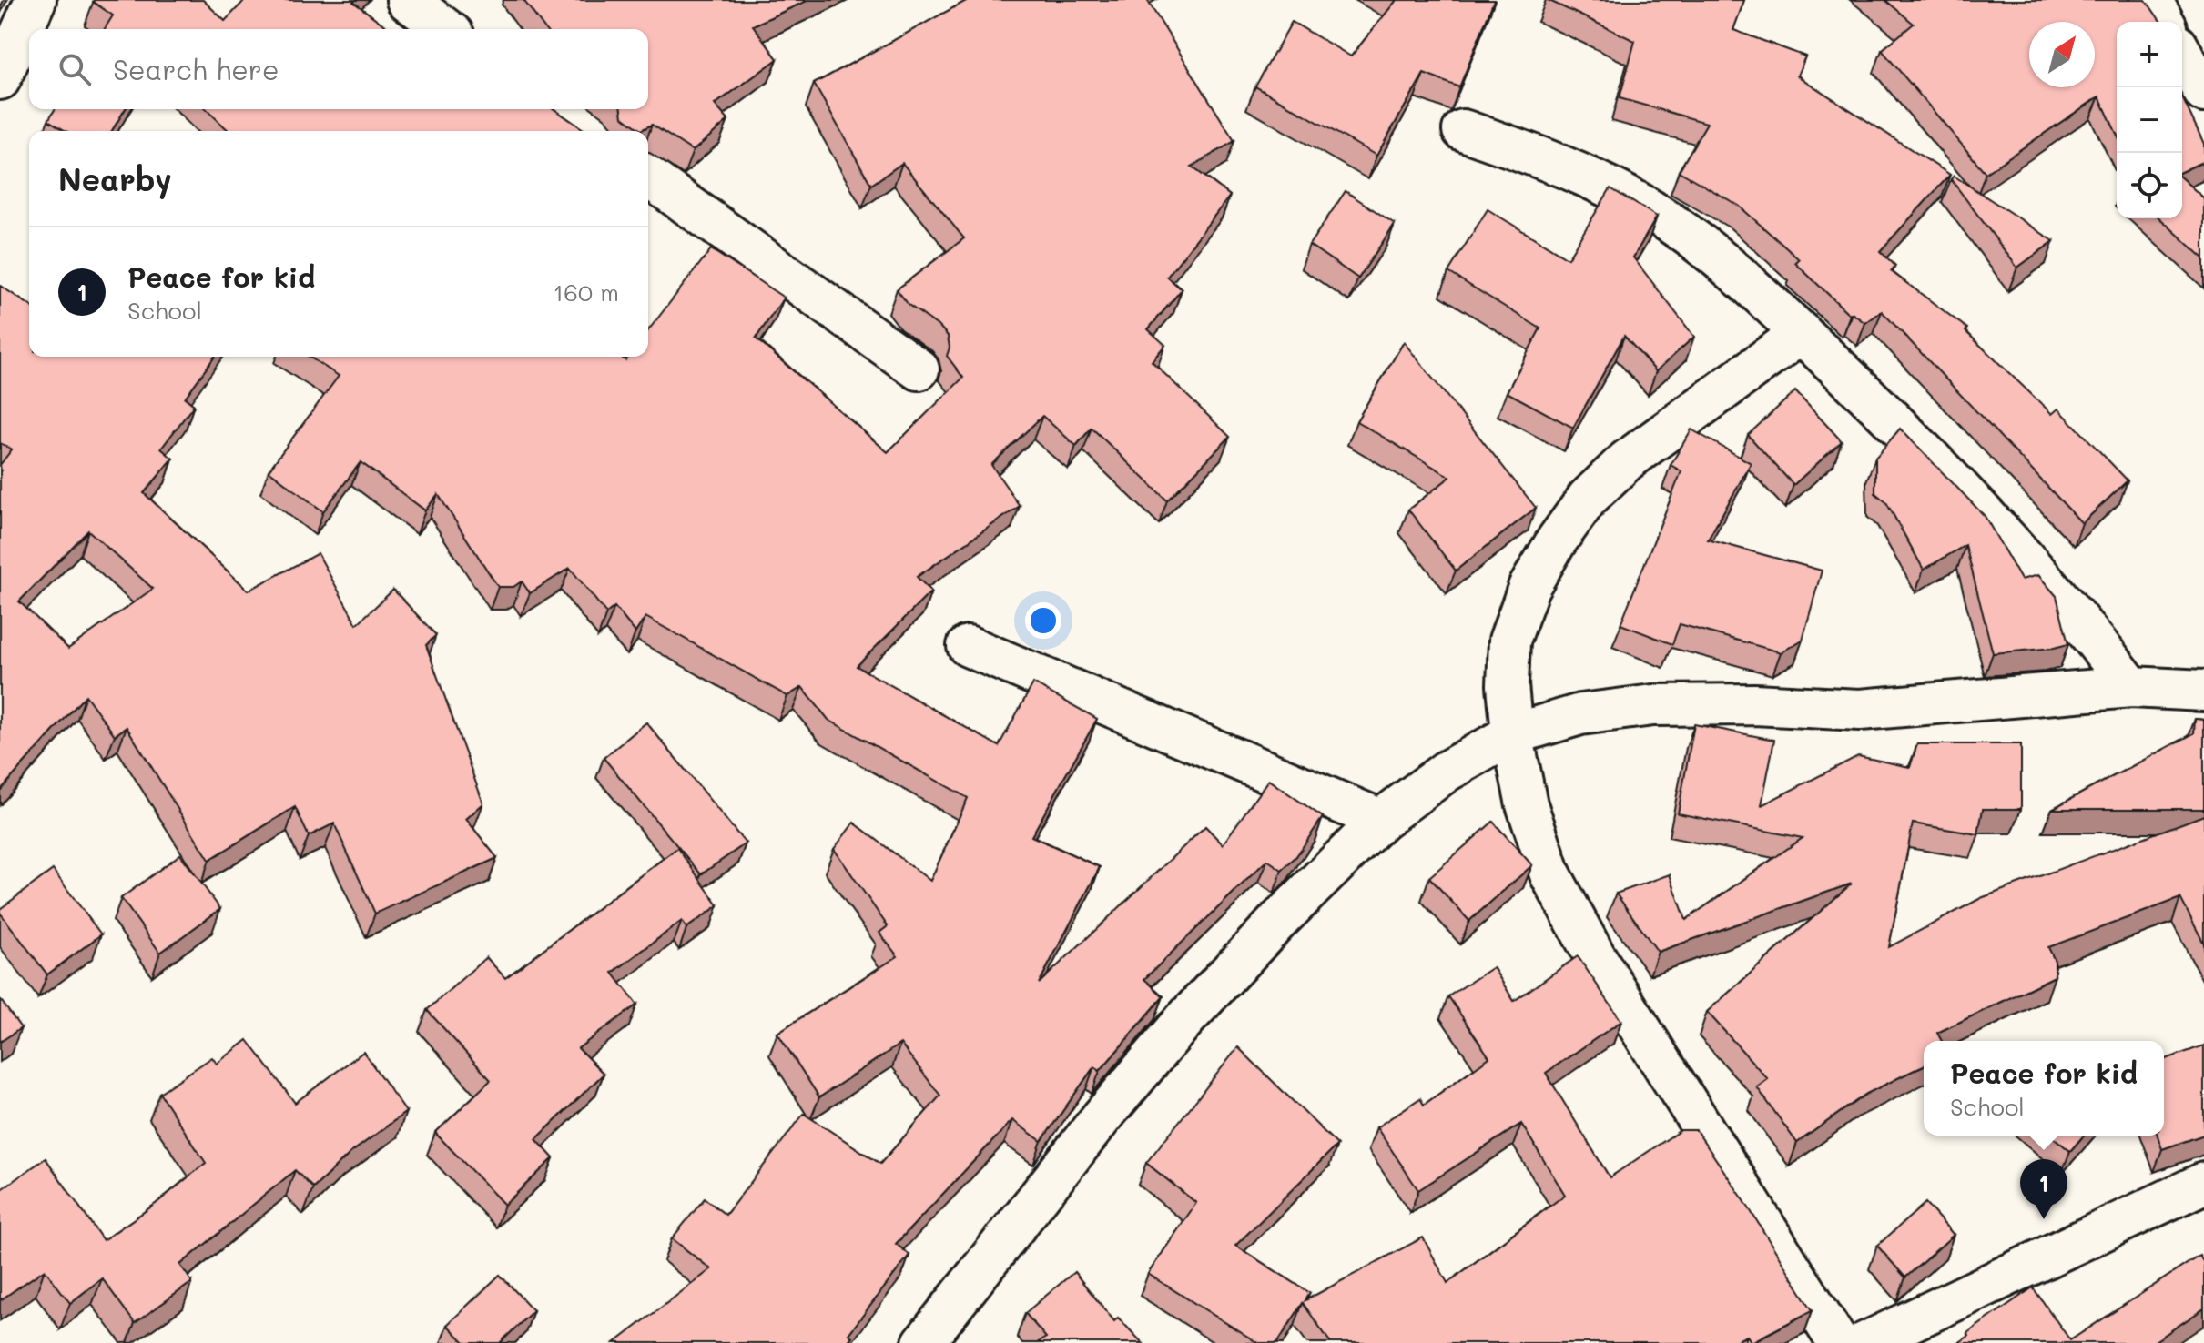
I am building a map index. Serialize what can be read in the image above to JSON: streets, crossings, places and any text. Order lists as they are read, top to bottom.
{
  "north": "top right",
  "page": {
    "map_buttons": ["+", "−"],
    "search": "Search here",
    "heading": "Nearby",
    "list": [
      {
        "mark": "1",
        "name": "Peace for kid",
        "note": "School",
        "value": "160 m"
      }
    ],
    "popup": ["Peace for kid", "School"],
    "pins": "1"
  }
}
